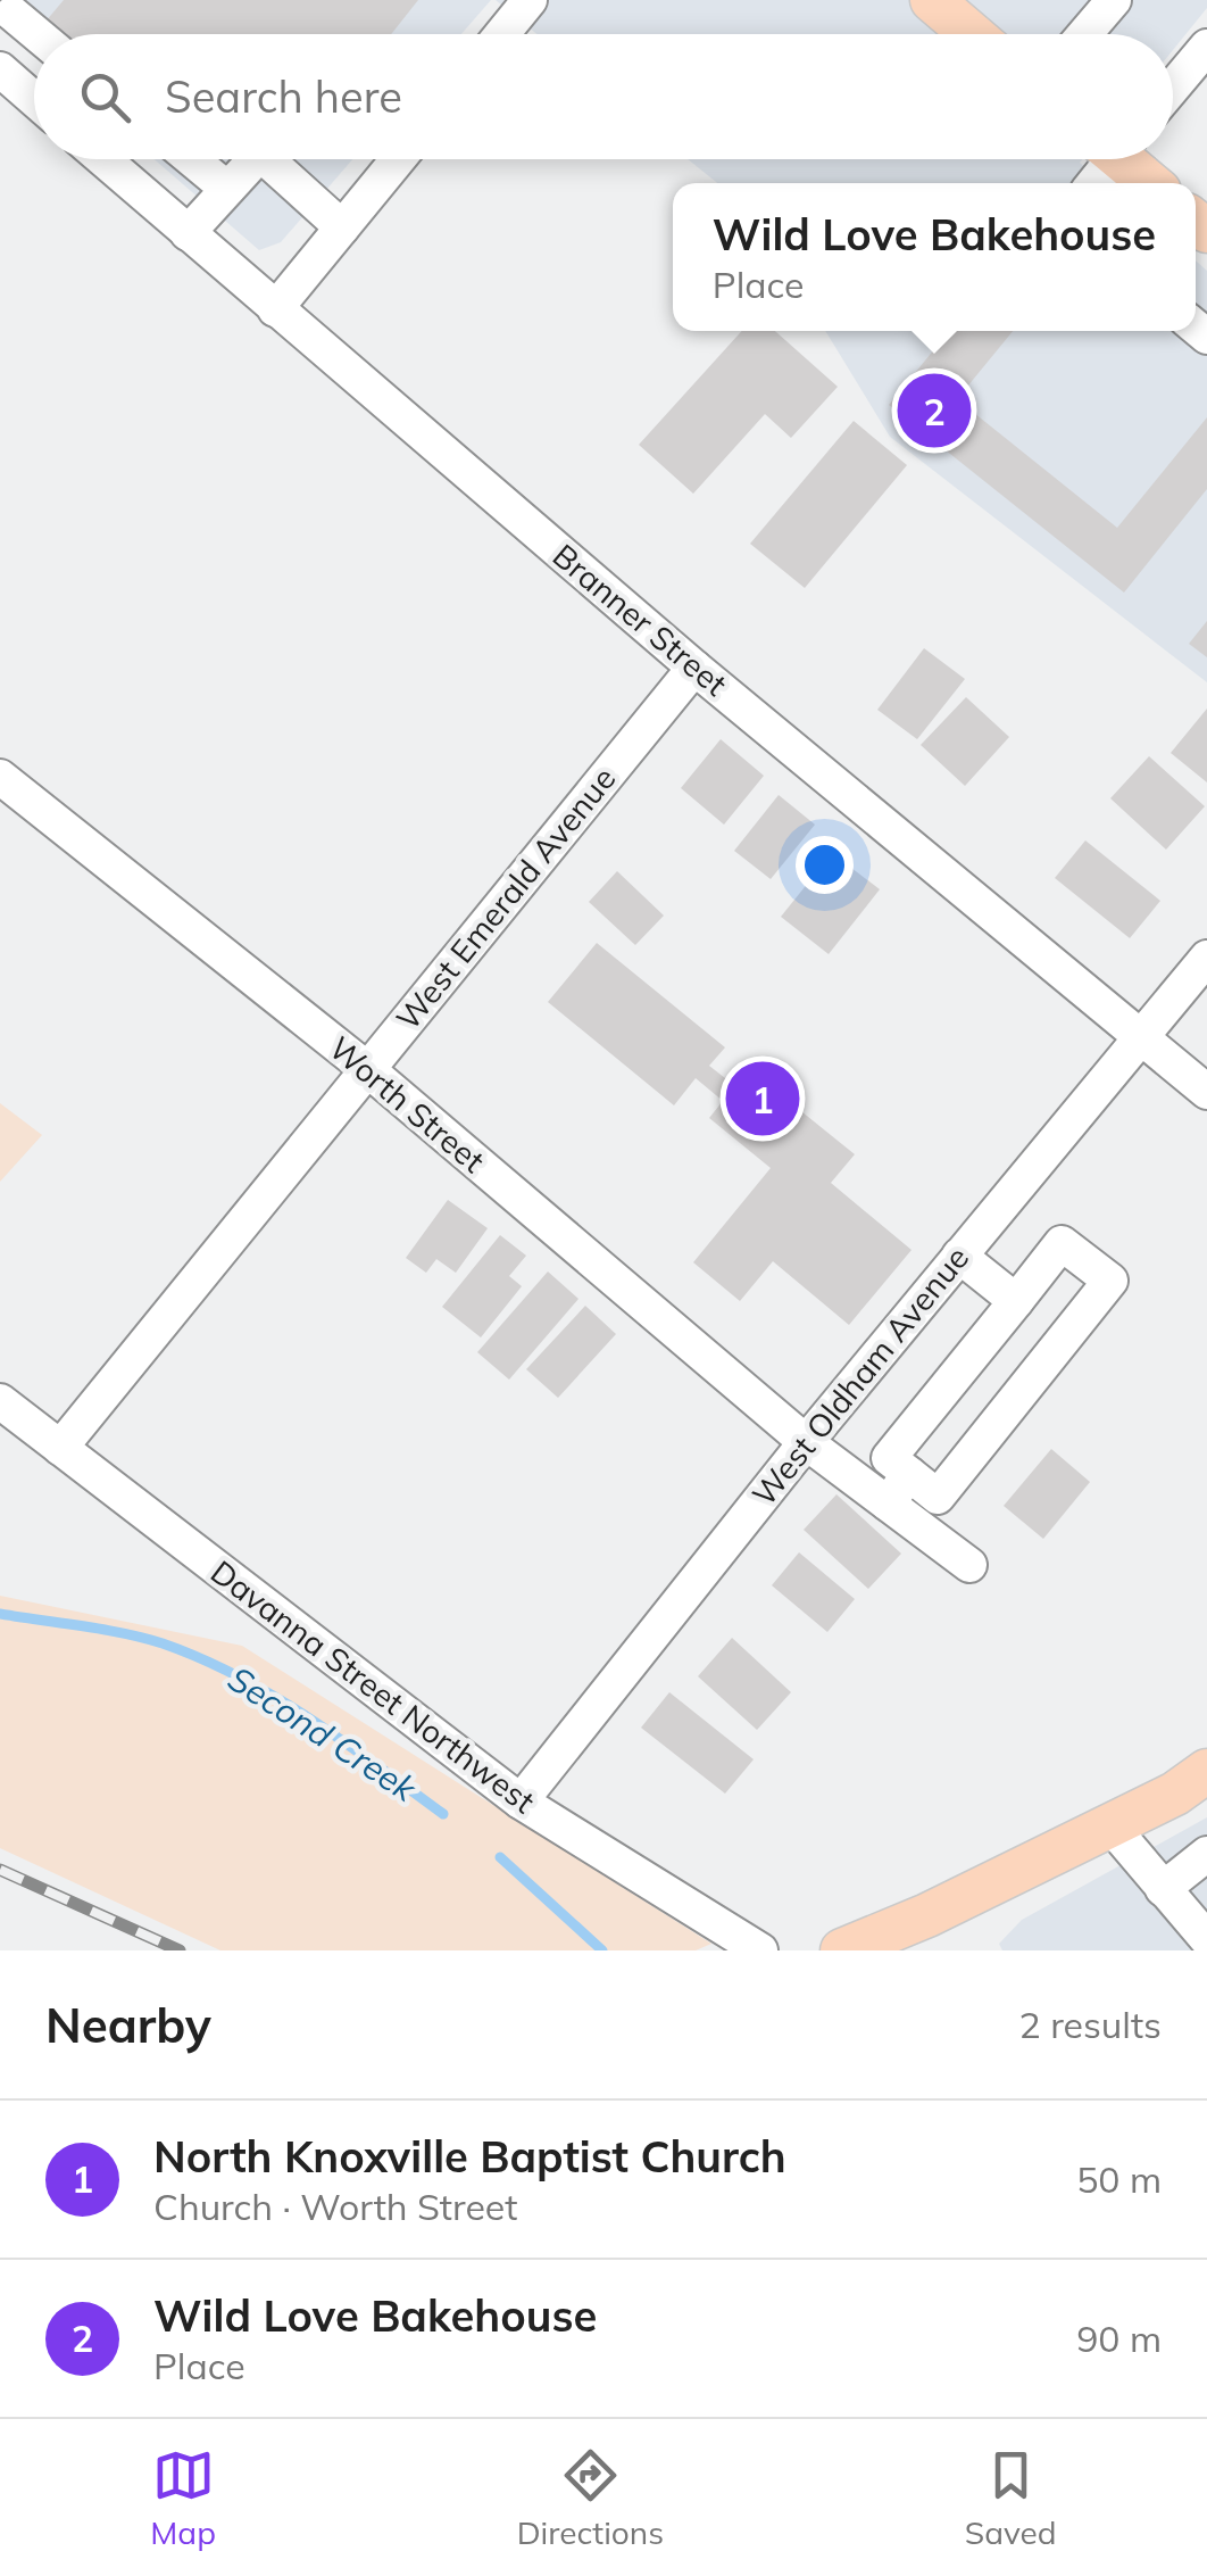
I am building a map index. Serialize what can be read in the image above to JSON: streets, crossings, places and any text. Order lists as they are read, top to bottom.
{
  "streets": {
    "street": [
      "Branner Street",
      "West Emerald Avenue",
      "Worth Street",
      "West Oldham Avenue",
      "Davanna Street Northwest"
    ]
  },
  "crossings": [
    ["Branner Street", "West Emerald Avenue"],
    ["Branner Street", "West Oldham Avenue"],
    ["West Emerald Avenue", "Worth Street"],
    ["West Emerald Avenue", "Davanna Street Northwest"],
    ["Worth Street", "West Oldham Avenue"],
    ["West Oldham Avenue", "Davanna Street Northwest"]
  ],
  "water": ["Second Creek"],
  "page": {
    "search": "Search here",
    "popup": ["Wild Love Bakehouse", "Place"],
    "pins": ["2", "1"],
    "heading": ["Nearby", "2 results"],
    "list": [
      {
        "mark": "1",
        "name": "North Knoxville Baptist Church",
        "note": "Church · Worth Street",
        "value": "50 m"
      },
      {
        "mark": "2",
        "name": "Wild Love Bakehouse",
        "note": "Place",
        "value": "90 m"
      }
    ],
    "nav": ["Map", "Directions", "Saved"]
  }
}
